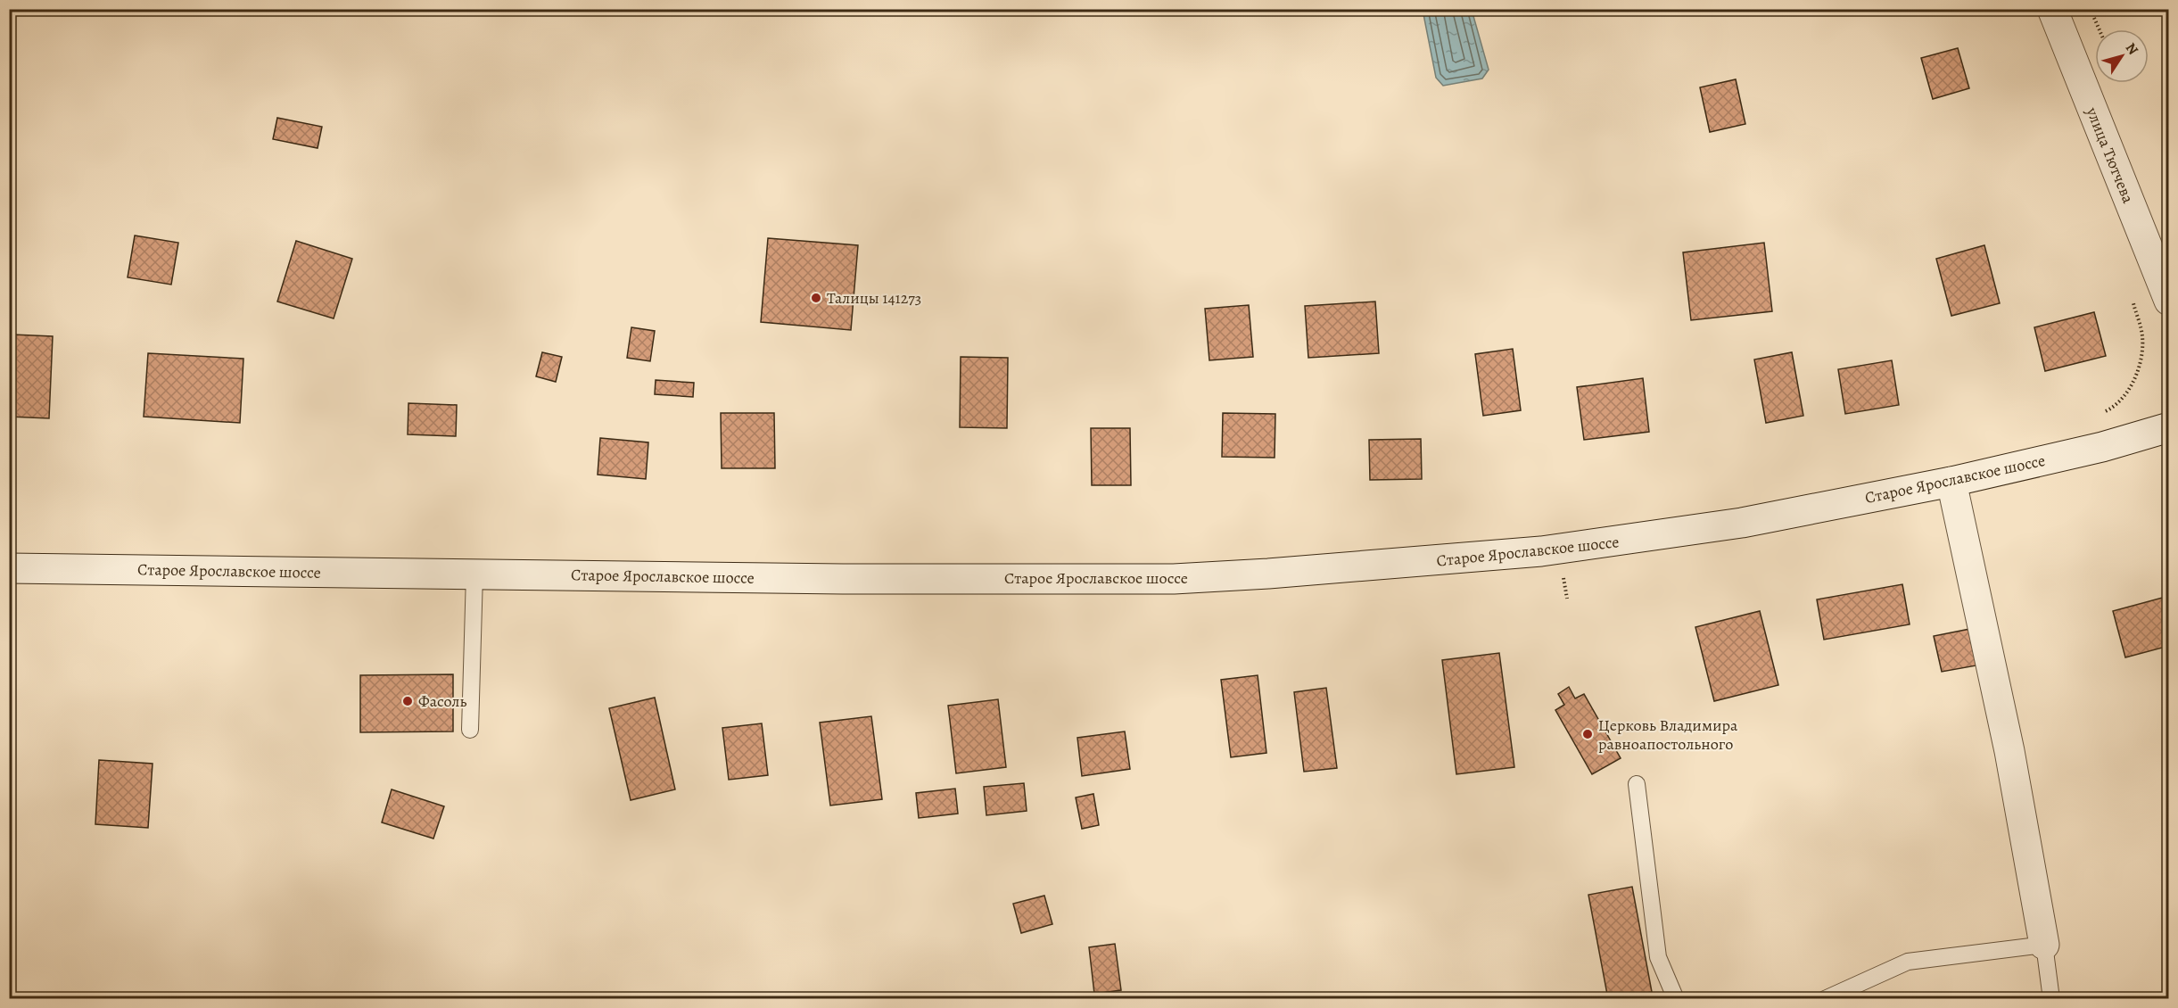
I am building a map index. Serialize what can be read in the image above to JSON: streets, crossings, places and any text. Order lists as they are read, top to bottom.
{
  "streets": {
    "main road": ["улица Тютчева", "Старое Ярославское шоссе"]
  },
  "places": ["Талицы 141273", "Фасоль", "Церковь Владимира равноапостольного"],
  "north": "top right"
}
